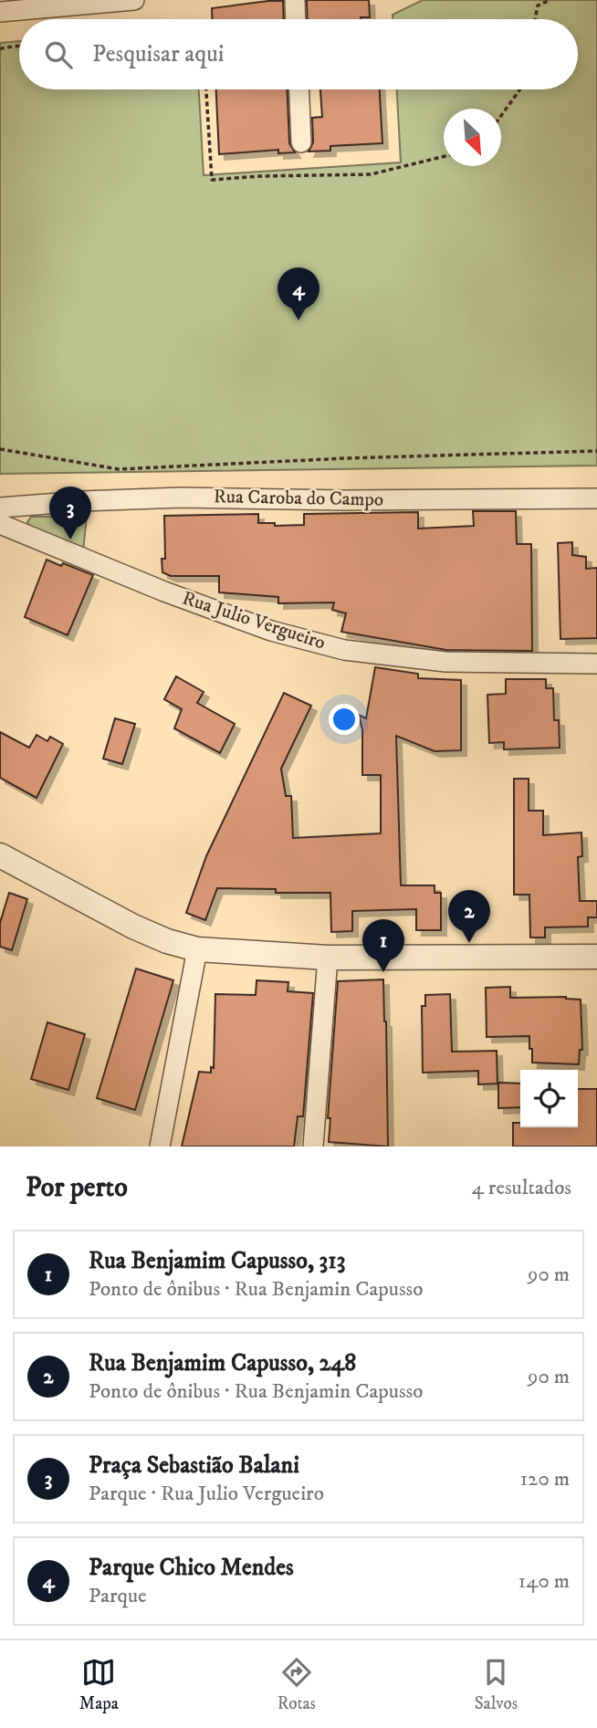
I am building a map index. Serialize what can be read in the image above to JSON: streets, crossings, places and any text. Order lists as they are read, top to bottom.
{
  "streets": {
    "street": ["Rua Caroba do Campo", "Rua Julio Vergueiro"]
  },
  "north": "bottom right",
  "page": {
    "search": "Pesquisar aqui",
    "pins": [
      "4",
      "3",
      "2",
      "1"
    ],
    "heading": ["Por perto", "4 resultados"],
    "list": [
      {
        "mark": "1",
        "name": "Rua Benjamim Capusso, 313",
        "note": "Ponto de ônibus · Rua Benjamin Capusso",
        "value": "90 m"
      },
      {
        "mark": "2",
        "name": "Rua Benjamim Capusso, 248",
        "note": "Ponto de ônibus · Rua Benjamin Capusso",
        "value": "90 m"
      },
      {
        "mark": "3",
        "name": "Praça Sebastião Balani",
        "note": "Parque · Rua Julio Vergueiro",
        "value": "120 m"
      },
      {
        "mark": "4",
        "name": "Parque Chico Mendes",
        "note": "Parque",
        "value": "140 m"
      }
    ],
    "nav": ["Mapa", "Rotas", "Salvos"]
  }
}
